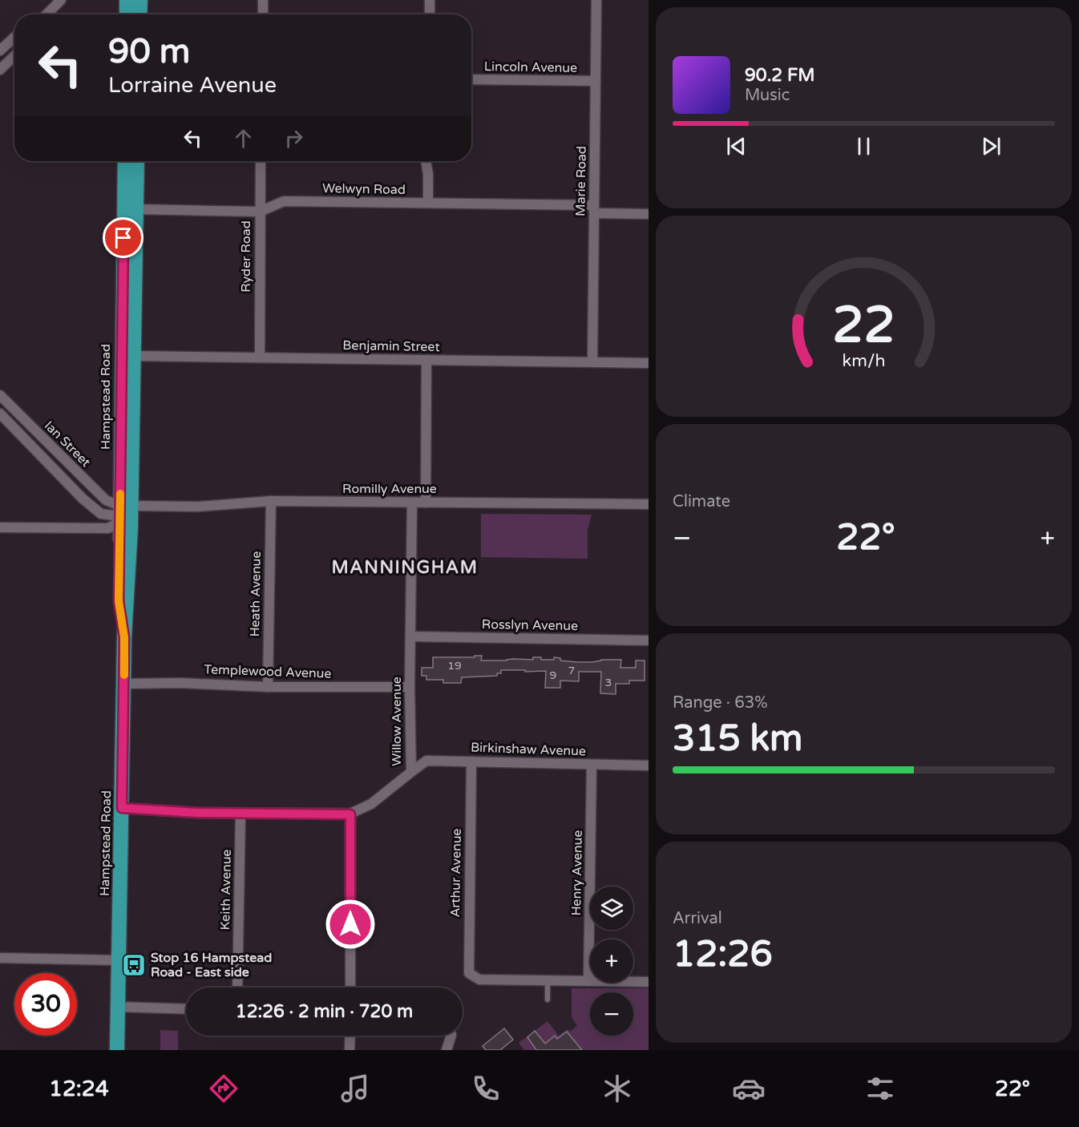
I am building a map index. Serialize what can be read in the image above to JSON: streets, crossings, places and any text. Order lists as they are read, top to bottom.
{
  "streets": {
    "highway": ["Hampstead Road"],
    "street": [
      "Lincoln Avenue",
      "Marie Road",
      "Welwyn Road",
      "Ryder Road",
      "Benjamin Street",
      "Ian Street",
      "Romilly Avenue",
      "Heath Avenue",
      "Rosslyn Avenue",
      "Templewood Avenue",
      "Willow Avenue",
      "Birkinshaw Avenue",
      "Arthur Avenue",
      "Henry Avenue",
      "Keith Avenue"
    ]
  },
  "crossings": [
    ["Lincoln Avenue", "Marie Road"],
    ["Marie Road", "Welwyn Road"],
    ["Marie Road", "Benjamin Street"],
    ["Welwyn Road", "Ryder Road"],
    ["Welwyn Road", "Hampstead Road"],
    ["Ryder Road", "Benjamin Street"],
    ["Benjamin Street", "Hampstead Road"],
    ["Hampstead Road", "Ian Street"],
    ["Hampstead Road", "Romilly Avenue"],
    ["Hampstead Road", "Templewood Avenue"],
    ["Ian Street", "Romilly Avenue"],
    ["Romilly Avenue", "Heath Avenue"],
    ["Romilly Avenue", "Willow Avenue"],
    ["Heath Avenue", "Templewood Avenue"],
    ["Rosslyn Avenue", "Willow Avenue"],
    ["Templewood Avenue", "Willow Avenue"],
    ["Willow Avenue", "Birkinshaw Avenue"],
    ["Birkinshaw Avenue", "Arthur Avenue"],
    ["Birkinshaw Avenue", "Henry Avenue"]
  ],
  "districts": ["MANNINGHAM"],
  "places": {
    "bus stop": ["Stop 16 Hampstead Road - East side"]
  },
  "house_numbers": [
    "19",
    "7",
    "9",
    "3"
  ],
  "page": {
    "turn": ["90 m", "Lorraine Avenue"],
    "song": ["90.2 FM", "Music"],
    "tile": [
      "Climate",
      ["Range · 63%", "315 km"],
      ["Arrival", "12:26"]
    ],
    "heat": ["−", "22°", "+"],
    "map_buttons": ["+", "−"],
    "limit": "30",
    "trip": "12:26 · 2 min · 720 m",
    "tabs": ["12:24", "22°"],
    "gauge": ["22", "km/h"]
  }
}
